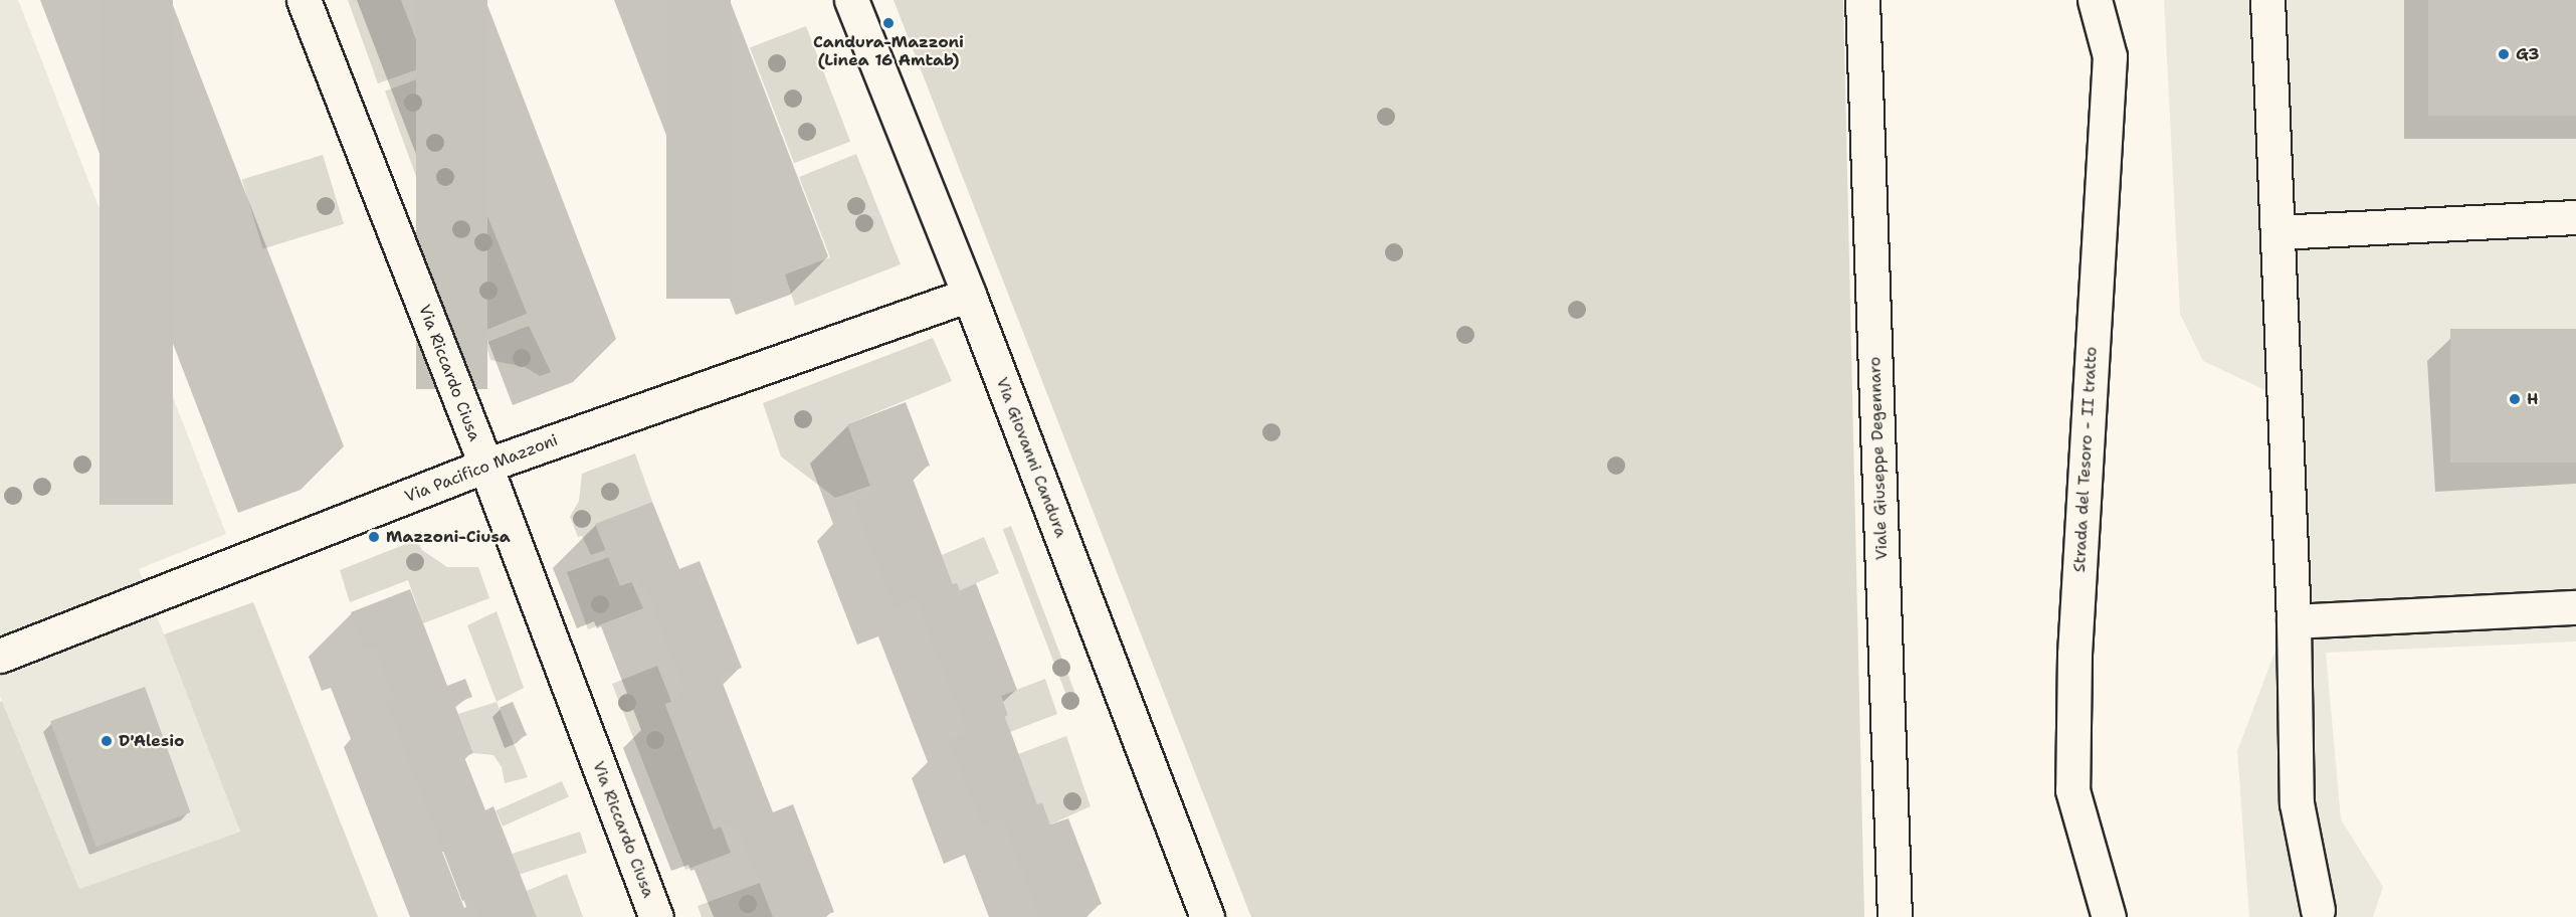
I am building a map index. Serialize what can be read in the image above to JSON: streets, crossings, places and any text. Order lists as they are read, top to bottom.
{
  "streets": {
    "street": [
      "Via Riccardo Ciusa",
      "Via Giovanni Candura",
      "Viale Giuseppe Degennaro",
      "Strada del Tesoro - II tratto",
      "Via Pacifico Mazzoni"
    ]
  },
  "crossings": [
    ["Via Riccardo Ciusa", "Via Pacifico Mazzoni"],
    ["Via Giovanni Candura", "Via Pacifico Mazzoni"]
  ],
  "places": [
    "Candura-Mazzoni (Linea 16 Amtab)",
    "G3",
    "H",
    "Mazzoni-Ciusa",
    "D'Alesio"
  ]
}
